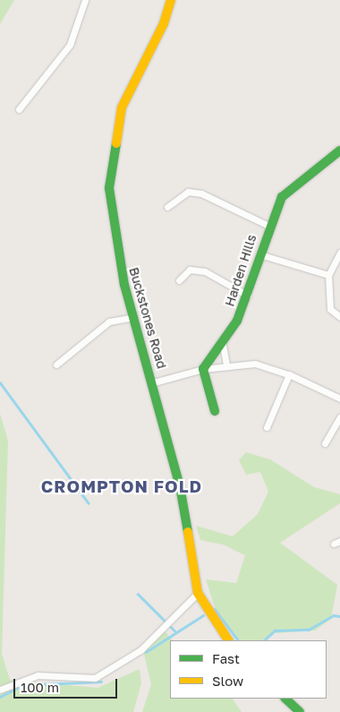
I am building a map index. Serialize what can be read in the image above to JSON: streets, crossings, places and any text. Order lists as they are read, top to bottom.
{
  "streets": {
    "main road": ["Harden Hills", "Buckstones Road"]
  },
  "districts": ["CROMPTON FOLD"],
  "legend": ["Fast", "Slow"],
  "scale_bar": "100 m"
}
